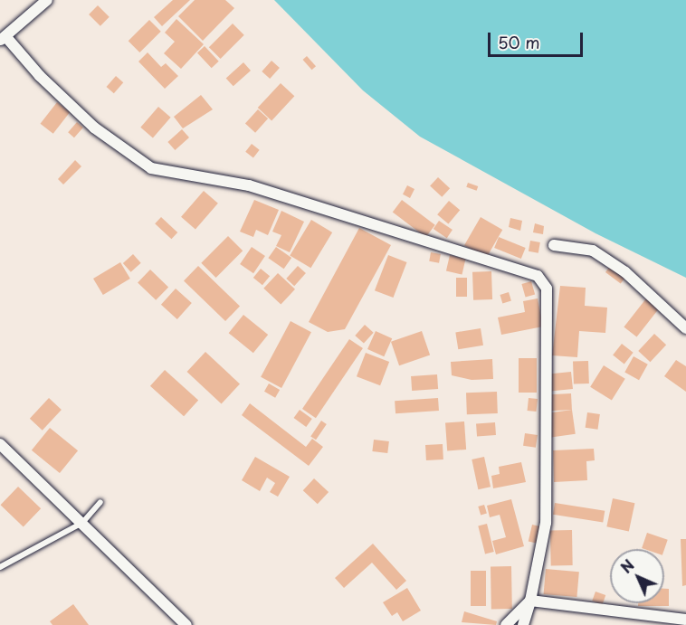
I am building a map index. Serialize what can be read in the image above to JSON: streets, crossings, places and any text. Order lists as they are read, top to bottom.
{
  "scale_bar": "50 m",
  "north": "top left"
}
